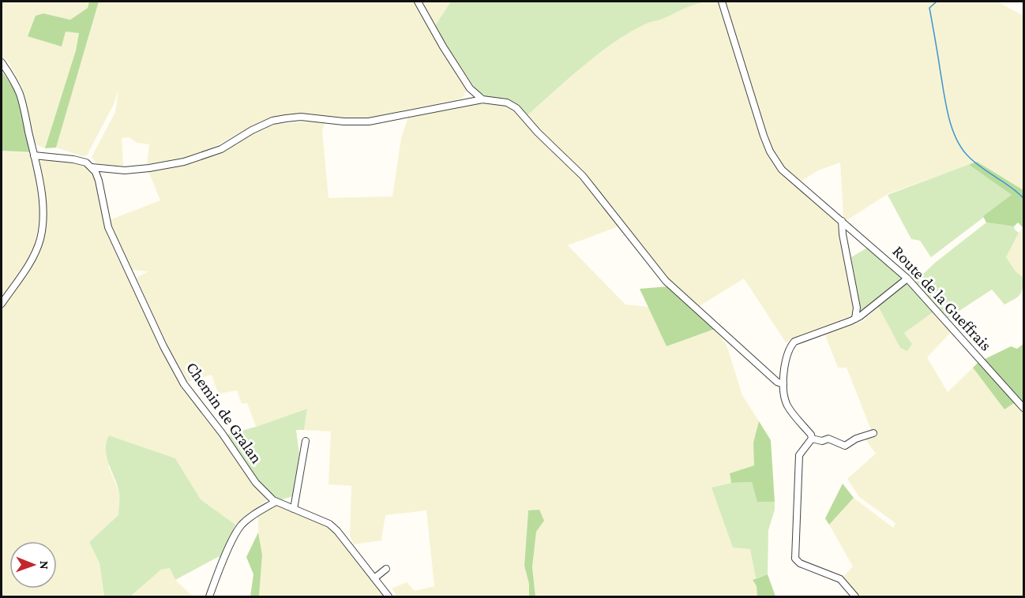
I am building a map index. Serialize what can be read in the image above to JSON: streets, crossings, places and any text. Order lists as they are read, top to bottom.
{
  "streets": {
    "street": ["Route de la Gueffrais", "Chemin de Gralan"]
  },
  "north": "right"
}
